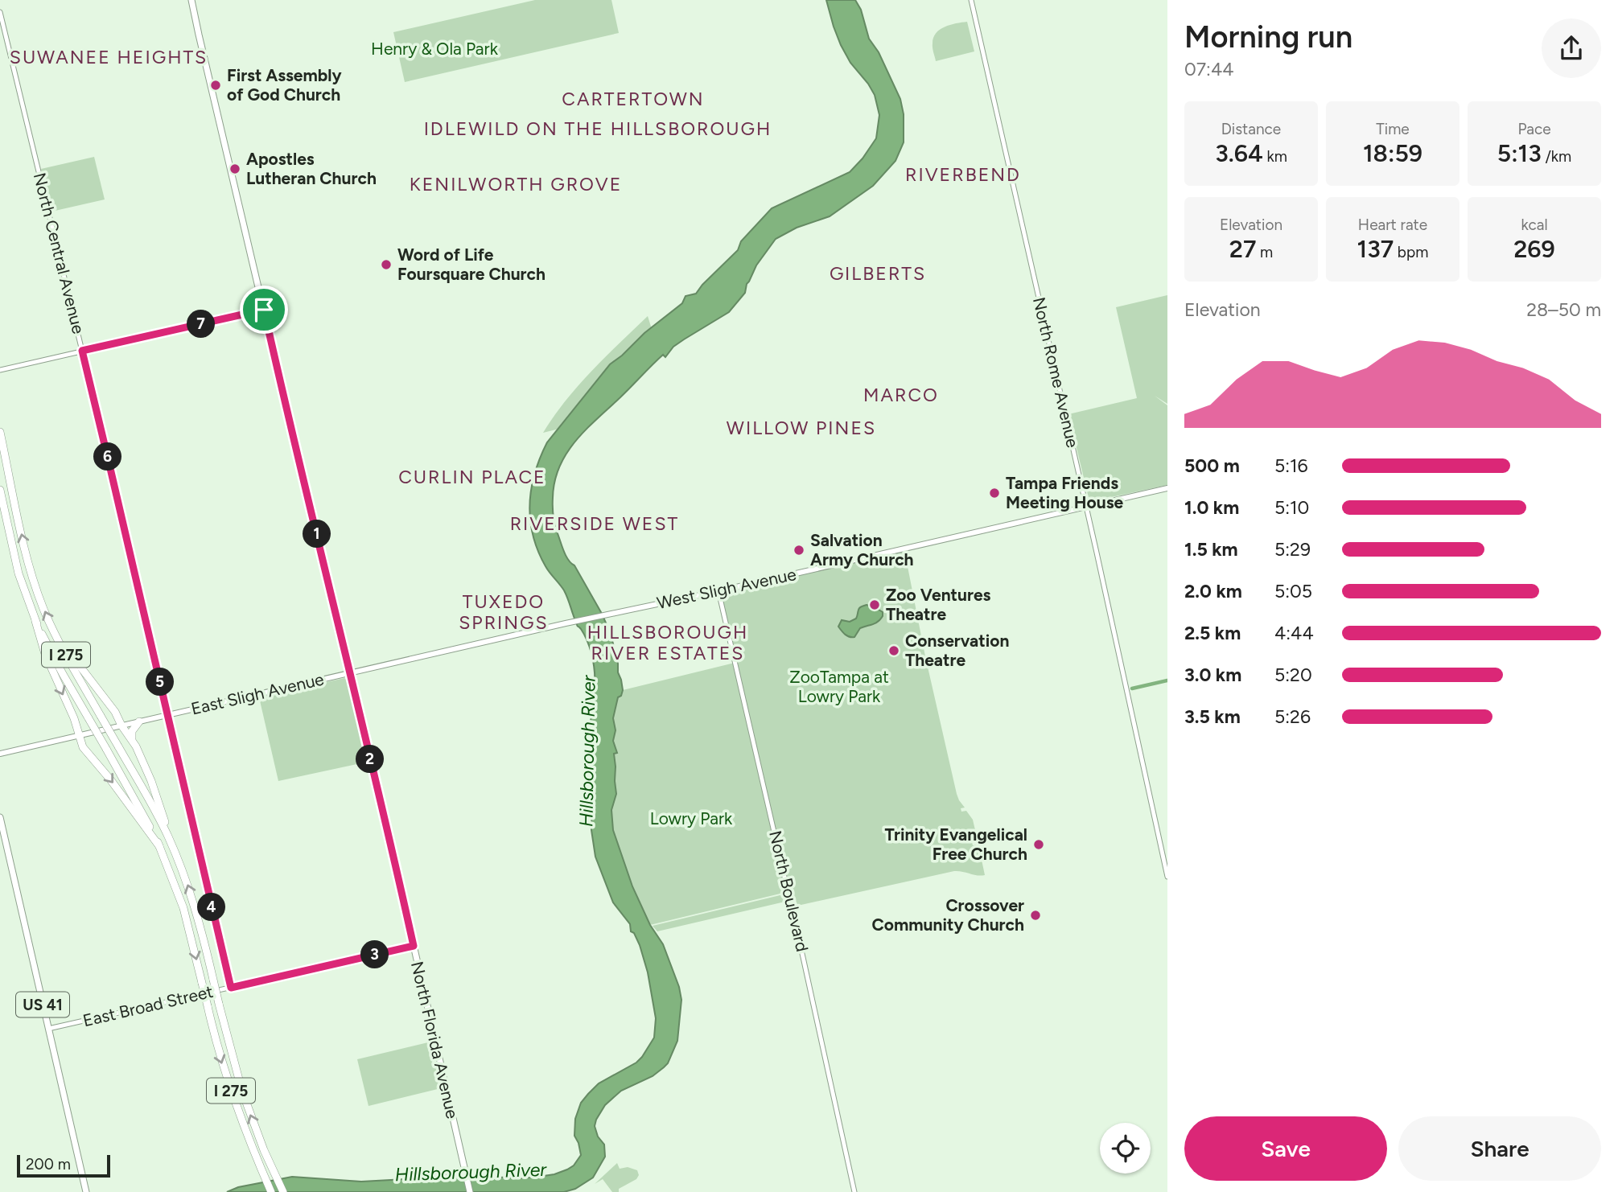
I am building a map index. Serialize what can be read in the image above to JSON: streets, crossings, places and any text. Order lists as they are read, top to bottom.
{
  "streets": {
    "highway": ["I 275"],
    "main road": [
      "West Sligh Avenue",
      "East Sligh Avenue",
      "US 41",
      "North Florida Avenue"
    ],
    "street": [
      "North Central Avenue",
      "North Rome Avenue",
      "North Boulevard",
      "East Broad Street"
    ]
  },
  "crossings": [
    ["North Central Avenue", "East Sligh Avenue"],
    ["North Central Avenue", "East Broad Street"],
    ["North Rome Avenue", "West Sligh Avenue"],
    ["West Sligh Avenue", "East Sligh Avenue"],
    ["West Sligh Avenue", "North Boulevard"],
    ["West Sligh Avenue", "North Florida Avenue"],
    ["East Sligh Avenue", "North Florida Avenue"],
    ["US 41", "East Broad Street"],
    ["East Broad Street", "North Florida Avenue"]
  ],
  "districts": [
    "SUWANEE HEIGHTS",
    "CARTERTOWN",
    "IDLEWILD ON THE HILLSBOROUGH",
    "RIVERBEND",
    "KENILWORTH GROVE",
    "GILBERTS",
    "MARCO",
    "WILLOW PINES",
    "CURLIN PLACE",
    "RIVERSIDE WEST",
    "TUXEDO SPRINGS",
    "HILLSBOROUGH RIVER ESTATES"
  ],
  "water": ["Hillsborough River"],
  "parks": ["Henry & Ola Park", "ZooTampa at Lowry Park", "Lowry Park"],
  "places": [
    "First Assembly of God Church",
    "Apostles Lutheran Church",
    "Word of Life Foursquare Church",
    "Tampa Friends Meeting House",
    "Salvation Army Church",
    "Zoo Ventures Theatre",
    "Conservation Theatre",
    "Trinity Evangelical Free Church",
    "Crossover Community Church"
  ],
  "scale_bar": "200 m",
  "page": {
    "heading": ["Morning run", "07:44"],
    "stats": [
      ["Distance", "3.64 km"],
      ["Time", "18:59"],
      ["Pace", "5:13 /km"],
      ["Elevation", "27 m"],
      ["Heart rate", "137 bpm"],
      ["kcal", "269"]
    ],
    "chart": ["Elevation", "28–50 m"],
    "pins": [
      "7",
      "6",
      "1",
      "5",
      "2",
      "4",
      "3"
    ],
    "list": [
      {
        "name": "500 m",
        "note": "5:16"
      },
      {
        "name": "1.0 km",
        "note": "5:10"
      },
      {
        "name": "1.5 km",
        "note": "5:29"
      },
      {
        "name": "2.0 km",
        "note": "5:05"
      },
      {
        "name": "2.5 km",
        "note": "4:44"
      },
      {
        "name": "3.0 km",
        "note": "5:20"
      },
      {
        "name": "3.5 km",
        "note": "5:26"
      }
    ],
    "buttons": ["Save", "Share"],
    "scale": "200 m"
  }
}
